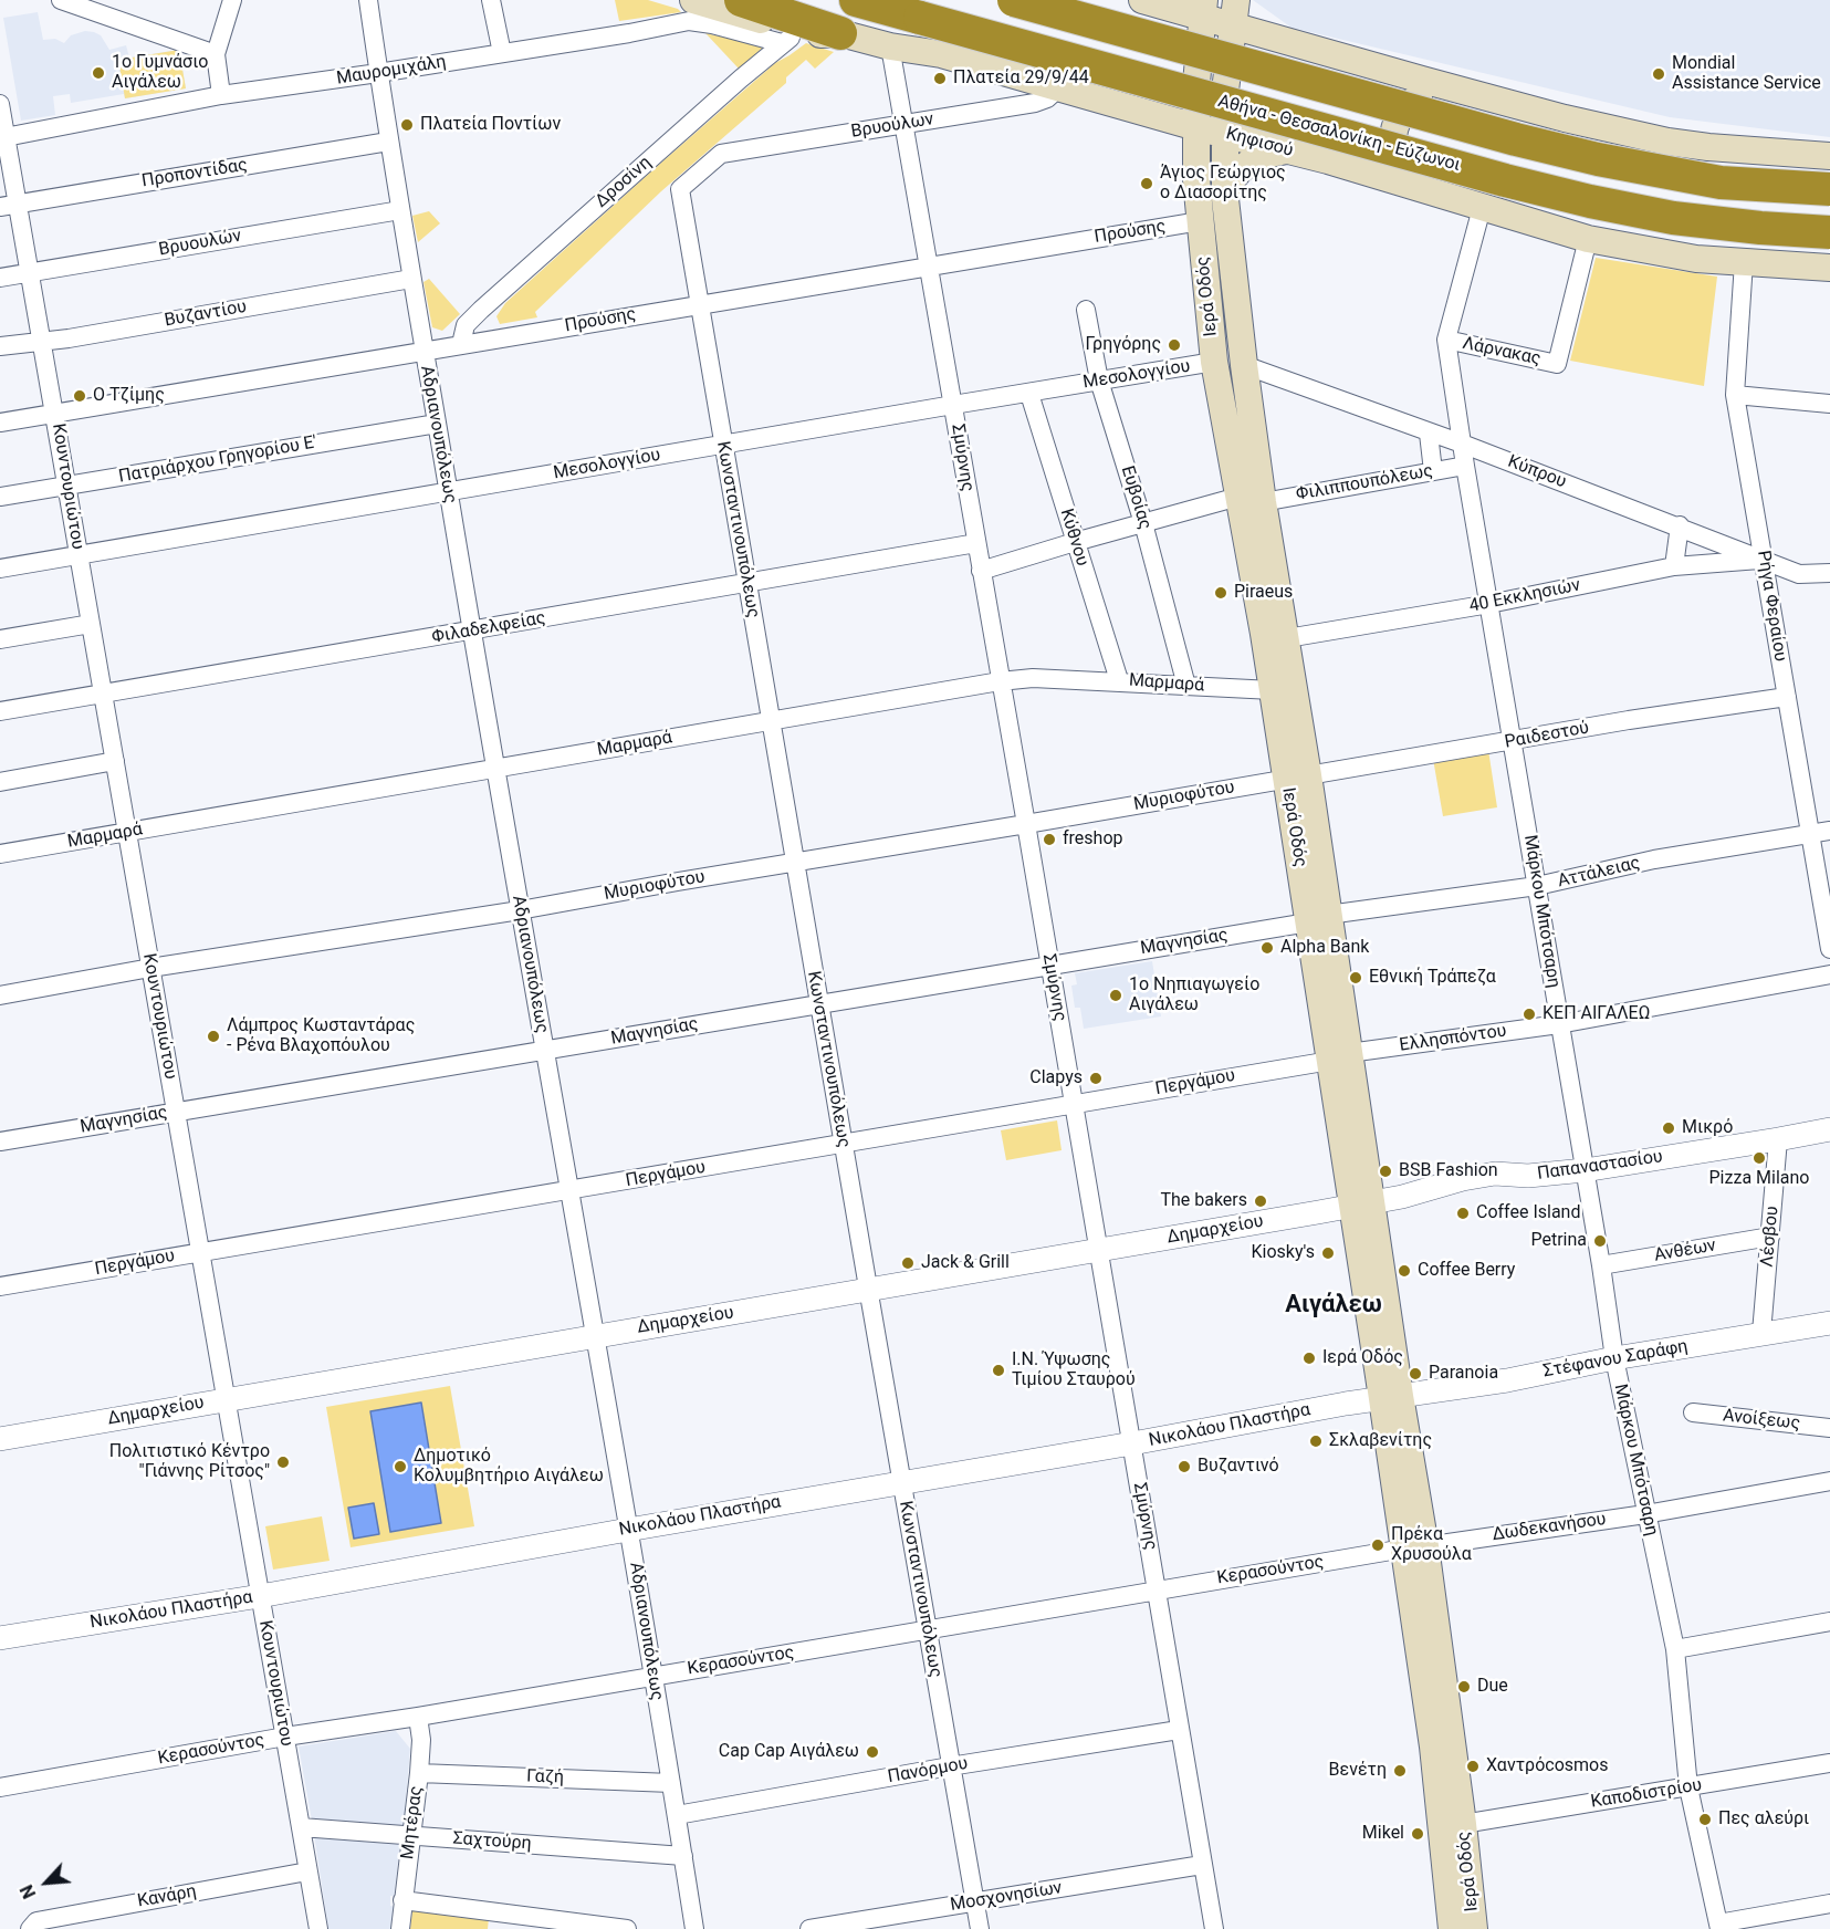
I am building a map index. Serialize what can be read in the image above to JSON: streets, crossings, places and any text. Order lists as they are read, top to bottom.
{
  "streets": {
    "highway": ["Αθήνα - Θεσσαλονίκη - Εύζωνοι"],
    "main road": ["Κηφισού", "Ιερά Οδός"],
    "street": [
      "Μαυρομιχάλη",
      "Βρυούλων",
      "Προποντίδας",
      "Δροσίνη",
      "Προύσης",
      "Βρυουλών",
      "Βυζαντίου",
      "Λάρνακας",
      "Μεσολογγίου",
      "Αδριανουπόλεως",
      "Σμύρνης",
      "Πατριάρχου Γρηγορίου Ε'",
      "Κύπρου",
      "Φιλιππουπόλεως",
      "Κουντουριώτου",
      "Ευβοίας",
      "Κωνσταντινουπόλεως",
      "Κύθνου",
      "40 Εκκλησιών",
      "Ρήγα Φεραίου",
      "Φιλαδελφείας",
      "Μαρμαρά",
      "Ραιδεστού",
      "Μυριοφύτου",
      "Αττάλειας",
      "Μάρκου Μπότσαρη",
      "Μαγνησίας",
      "Ελλησπόντου",
      "Περγάμου",
      "Παπαναστασίου",
      "Δημαρχείου",
      "Λέσβου",
      "Ανθέων",
      "Στέφανου Σαράφη",
      "Ανοίξεως",
      "Νικολάου Πλαστήρα",
      "Δωδεκανήσου",
      "Κερασούντος",
      "Πανόρμου",
      "Γαζή",
      "Καποδιστρίου",
      "Μητέρας",
      "Σαχτούρη",
      "Κανάρη",
      "Μοσχονησίων"
    ]
  },
  "crossings": [
    ["Μαυρομιχάλη", "Κηφισού"],
    ["Μαυρομιχάλη", "Δροσίνη"],
    ["Μαυρομιχάλη", "Αδριανουπόλεως"],
    ["Μαυρομιχάλη", "Κουντουριώτου"],
    ["Βρυούλων", "Κηφισού"],
    ["Βρυούλων", "Σμύρνης"],
    ["Βρυούλων", "Κωνσταντινουπόλεως"],
    ["Κηφισού", "Δροσίνη"],
    ["Κηφισού", "Ιερά Οδός"],
    ["Κηφισού", "Λάρνακας"],
    ["Κηφισού", "Σμύρνης"],
    ["Κηφισού", "Ρήγα Φεραίου"],
    ["Κηφισού", "Μάρκου Μπότσαρη"],
    ["Προποντίδας", "Αδριανουπόλεως"],
    ["Προποντίδας", "Κουντουριώτου"],
    ["Δροσίνη", "Προύσης"],
    ["Προύσης", "Ιερά Οδός"],
    ["Προύσης", "Αδριανουπόλεως"],
    ["Προύσης", "Σμύρνης"],
    ["Προύσης", "Κουντουριώτου"],
    ["Προύσης", "Κωνσταντινουπόλεως"],
    ["Βρυουλών", "Αδριανουπόλεως"],
    ["Βρυουλών", "Κουντουριώτου"],
    ["Ιερά Οδός", "Μεσολογγίου"],
    ["Ιερά Οδός", "Κύπρου"],
    ["Ιερά Οδός", "Φιλιππουπόλεως"],
    ["Ιερά Οδός", "40 Εκκλησιών"],
    ["Ιερά Οδός", "Μαρμαρά"],
    ["Ιερά Οδός", "Ραιδεστού"],
    ["Ιερά Οδός", "Μυριοφύτου"],
    ["Ιερά Οδός", "Αττάλειας"],
    ["Ιερά Οδός", "Μαγνησίας"],
    ["Ιερά Οδός", "Ελλησπόντου"],
    ["Ιερά Οδός", "Περγάμου"],
    ["Ιερά Οδός", "Παπαναστασίου"],
    ["Ιερά Οδός", "Δημαρχείου"],
    ["Ιερά Οδός", "Στέφανου Σαράφη"],
    ["Ιερά Οδός", "Νικολάου Πλαστήρα"],
    ["Ιερά Οδός", "Δωδεκανήσου"],
    ["Ιερά Οδός", "Κερασούντος"],
    ["Ιερά Οδός", "Καποδιστρίου"],
    ["Βυζαντίου", "Αδριανουπόλεως"],
    ["Βυζαντίου", "Κουντουριώτου"],
    ["Λάρνακας", "Μάρκου Μπότσαρη"],
    ["Μεσολογγίου", "Αδριανουπόλεως"],
    ["Μεσολογγίου", "Σμύρνης"],
    ["Μεσολογγίου", "Κουντουριώτου"],
    ["Μεσολογγίου", "Ευβοίας"],
    ["Μεσολογγίου", "Κωνσταντινουπόλεως"],
    ["Μεσολογγίου", "Κύθνου"],
    ["Αδριανουπόλεως", "Πατριάρχου Γρηγορίου Ε'"],
    ["Αδριανουπόλεως", "Φιλαδελφείας"],
    ["Αδριανουπόλεως", "Μαρμαρά"],
    ["Αδριανουπόλεως", "Μυριοφύτου"],
    ["Αδριανουπόλεως", "Μαγνησίας"],
    ["Αδριανουπόλεως", "Περγάμου"],
    ["Αδριανουπόλεως", "Δημαρχείου"],
    ["Αδριανουπόλεως", "Νικολάου Πλαστήρα"],
    ["Αδριανουπόλεως", "Κερασούντος"],
    ["Αδριανουπόλεως", "Πανόρμου"],
    ["Αδριανουπόλεως", "Γαζή"],
    ["Αδριανουπόλεως", "Σαχτούρη"],
    ["Σμύρνης", "Φιλαδελφείας"],
    ["Σμύρνης", "Μαρμαρά"],
    ["Σμύρνης", "Μυριοφύτου"],
    ["Σμύρνης", "Μαγνησίας"],
    ["Σμύρνης", "Περγάμου"],
    ["Σμύρνης", "Δημαρχείου"],
    ["Σμύρνης", "Νικολάου Πλαστήρα"],
    ["Σμύρνης", "Κερασούντος"],
    ["Σμύρνης", "Πανόρμου"],
    ["Σμύρνης", "Μοσχονησίων"],
    ["Πατριάρχου Γρηγορίου Ε'", "Κουντουριώτου"],
    ["Κύπρου", "40 Εκκλησιών"],
    ["Κύπρου", "Ρήγα Φεραίου"],
    ["Κύπρου", "Μάρκου Μπότσαρη"],
    ["Φιλιππουπόλεως", "Μάρκου Μπότσαρη"],
    ["Κουντουριώτου", "Φιλαδελφείας"],
    ["Κουντουριώτου", "Μαρμαρά"],
    ["Κουντουριώτου", "Μυριοφύτου"],
    ["Κουντουριώτου", "Μαγνησίας"],
    ["Κουντουριώτου", "Περγάμου"],
    ["Κουντουριώτου", "Δημαρχείου"],
    ["Κουντουριώτου", "Νικολάου Πλαστήρα"],
    ["Κουντουριώτου", "Κερασούντος"],
    ["Κουντουριώτου", "Σαχτούρη"],
    ["Κουντουριώτου", "Κανάρη"],
    ["Ευβοίας", "Μαρμαρά"],
    ["Κωνσταντινουπόλεως", "Φιλαδελφείας"],
    ["Κωνσταντινουπόλεως", "Μαρμαρά"],
    ["Κωνσταντινουπόλεως", "Μυριοφύτου"],
    ["Κωνσταντινουπόλεως", "Μαγνησίας"],
    ["Κωνσταντινουπόλεως", "Περγάμου"],
    ["Κωνσταντινουπόλεως", "Δημαρχείου"],
    ["Κωνσταντινουπόλεως", "Νικολάου Πλαστήρα"],
    ["Κωνσταντινουπόλεως", "Κερασούντος"],
    ["Κωνσταντινουπόλεως", "Πανόρμου"],
    ["Κωνσταντινουπόλεως", "Μοσχονησίων"],
    ["Κύθνου", "Μαρμαρά"],
    ["40 Εκκλησιών", "Ρήγα Φεραίου"],
    ["40 Εκκλησιών", "Μάρκου Μπότσαρη"],
    ["Ρήγα Φεραίου", "Ραιδεστού"],
    ["Ρήγα Φεραίου", "Αττάλειας"],
    ["Ραιδεστού", "Μυριοφύτου"],
    ["Ραιδεστού", "Μάρκου Μπότσαρη"],
    ["Αττάλειας", "Μάρκου Μπότσαρη"],
    ["Αττάλειας", "Μαγνησίας"],
    ["Μάρκου Μπότσαρη", "Ελλησπόντου"],
    ["Μάρκου Μπότσαρη", "Παπαναστασίου"],
    ["Μάρκου Μπότσαρη", "Ανθέων"],
    ["Μάρκου Μπότσαρη", "Στέφανου Σαράφη"],
    ["Μάρκου Μπότσαρη", "Δωδεκανήσου"],
    ["Μάρκου Μπότσαρη", "Καποδιστρίου"],
    ["Ελλησπόντου", "Περγάμου"],
    ["Παπαναστασίου", "Δημαρχείου"],
    ["Παπαναστασίου", "Λέσβου"],
    ["Λέσβου", "Ανθέων"],
    ["Λέσβου", "Στέφανου Σαράφη"],
    ["Στέφανου Σαράφη", "Νικολάου Πλαστήρα"],
    ["Δωδεκανήσου", "Κερασούντος"],
    ["Κερασούντος", "Μητέρας"],
    ["Γαζή", "Μητέρας"],
    ["Μητέρας", "Σαχτούρη"]
  ],
  "districts": ["Αιγάλεω"],
  "places": [
    "1ο Γυμνάσιο Αιγάλεω",
    "Mondial Assistance Service",
    "Πλατεία 29/9/44",
    "Πλατεία Ποντίων",
    "Άγιος Γεώργιος ο Διασορίτης",
    "Γρηγόρης",
    "Ο Τζίμης",
    "Piraeus",
    "freshop",
    "Alpha Bank",
    "Εθνική Τράπεζα",
    "1ο Νηπιαγωγείο Αιγάλεω",
    "ΚΕΠ ΑΙΓΑΛΕΩ",
    "Λάμπρος Κωσταντάρας - Ρένα Βλαχοπόυλου",
    "Clapys",
    "Μικρό",
    "Pizza Milano",
    "BSB Fashion",
    "The bakers",
    "Coffee Island",
    "Petrina",
    "Kiosky's",
    "Jack & Grill",
    "Coffee Berry",
    "Ιερά Οδός",
    "Ι.Ν. Ύψωσης Τιμίου Σταυρού",
    "Paranoia",
    "Σκλαβενίτης",
    "Πολιτιστικό Κέντρο \"Γιάννης Ρίτσος\"",
    "Δημοτικό Κολυμβητήριο Αιγάλεω",
    "Βυζαντινό",
    "Πρέκα Χρυσούλα",
    "Due",
    "Cap Cap Αιγάλεω",
    "Χαντρόcosmos",
    "Βενέτη",
    "Πες αλεύρι",
    "Mikel"
  ],
  "north": "bottom left"
}
